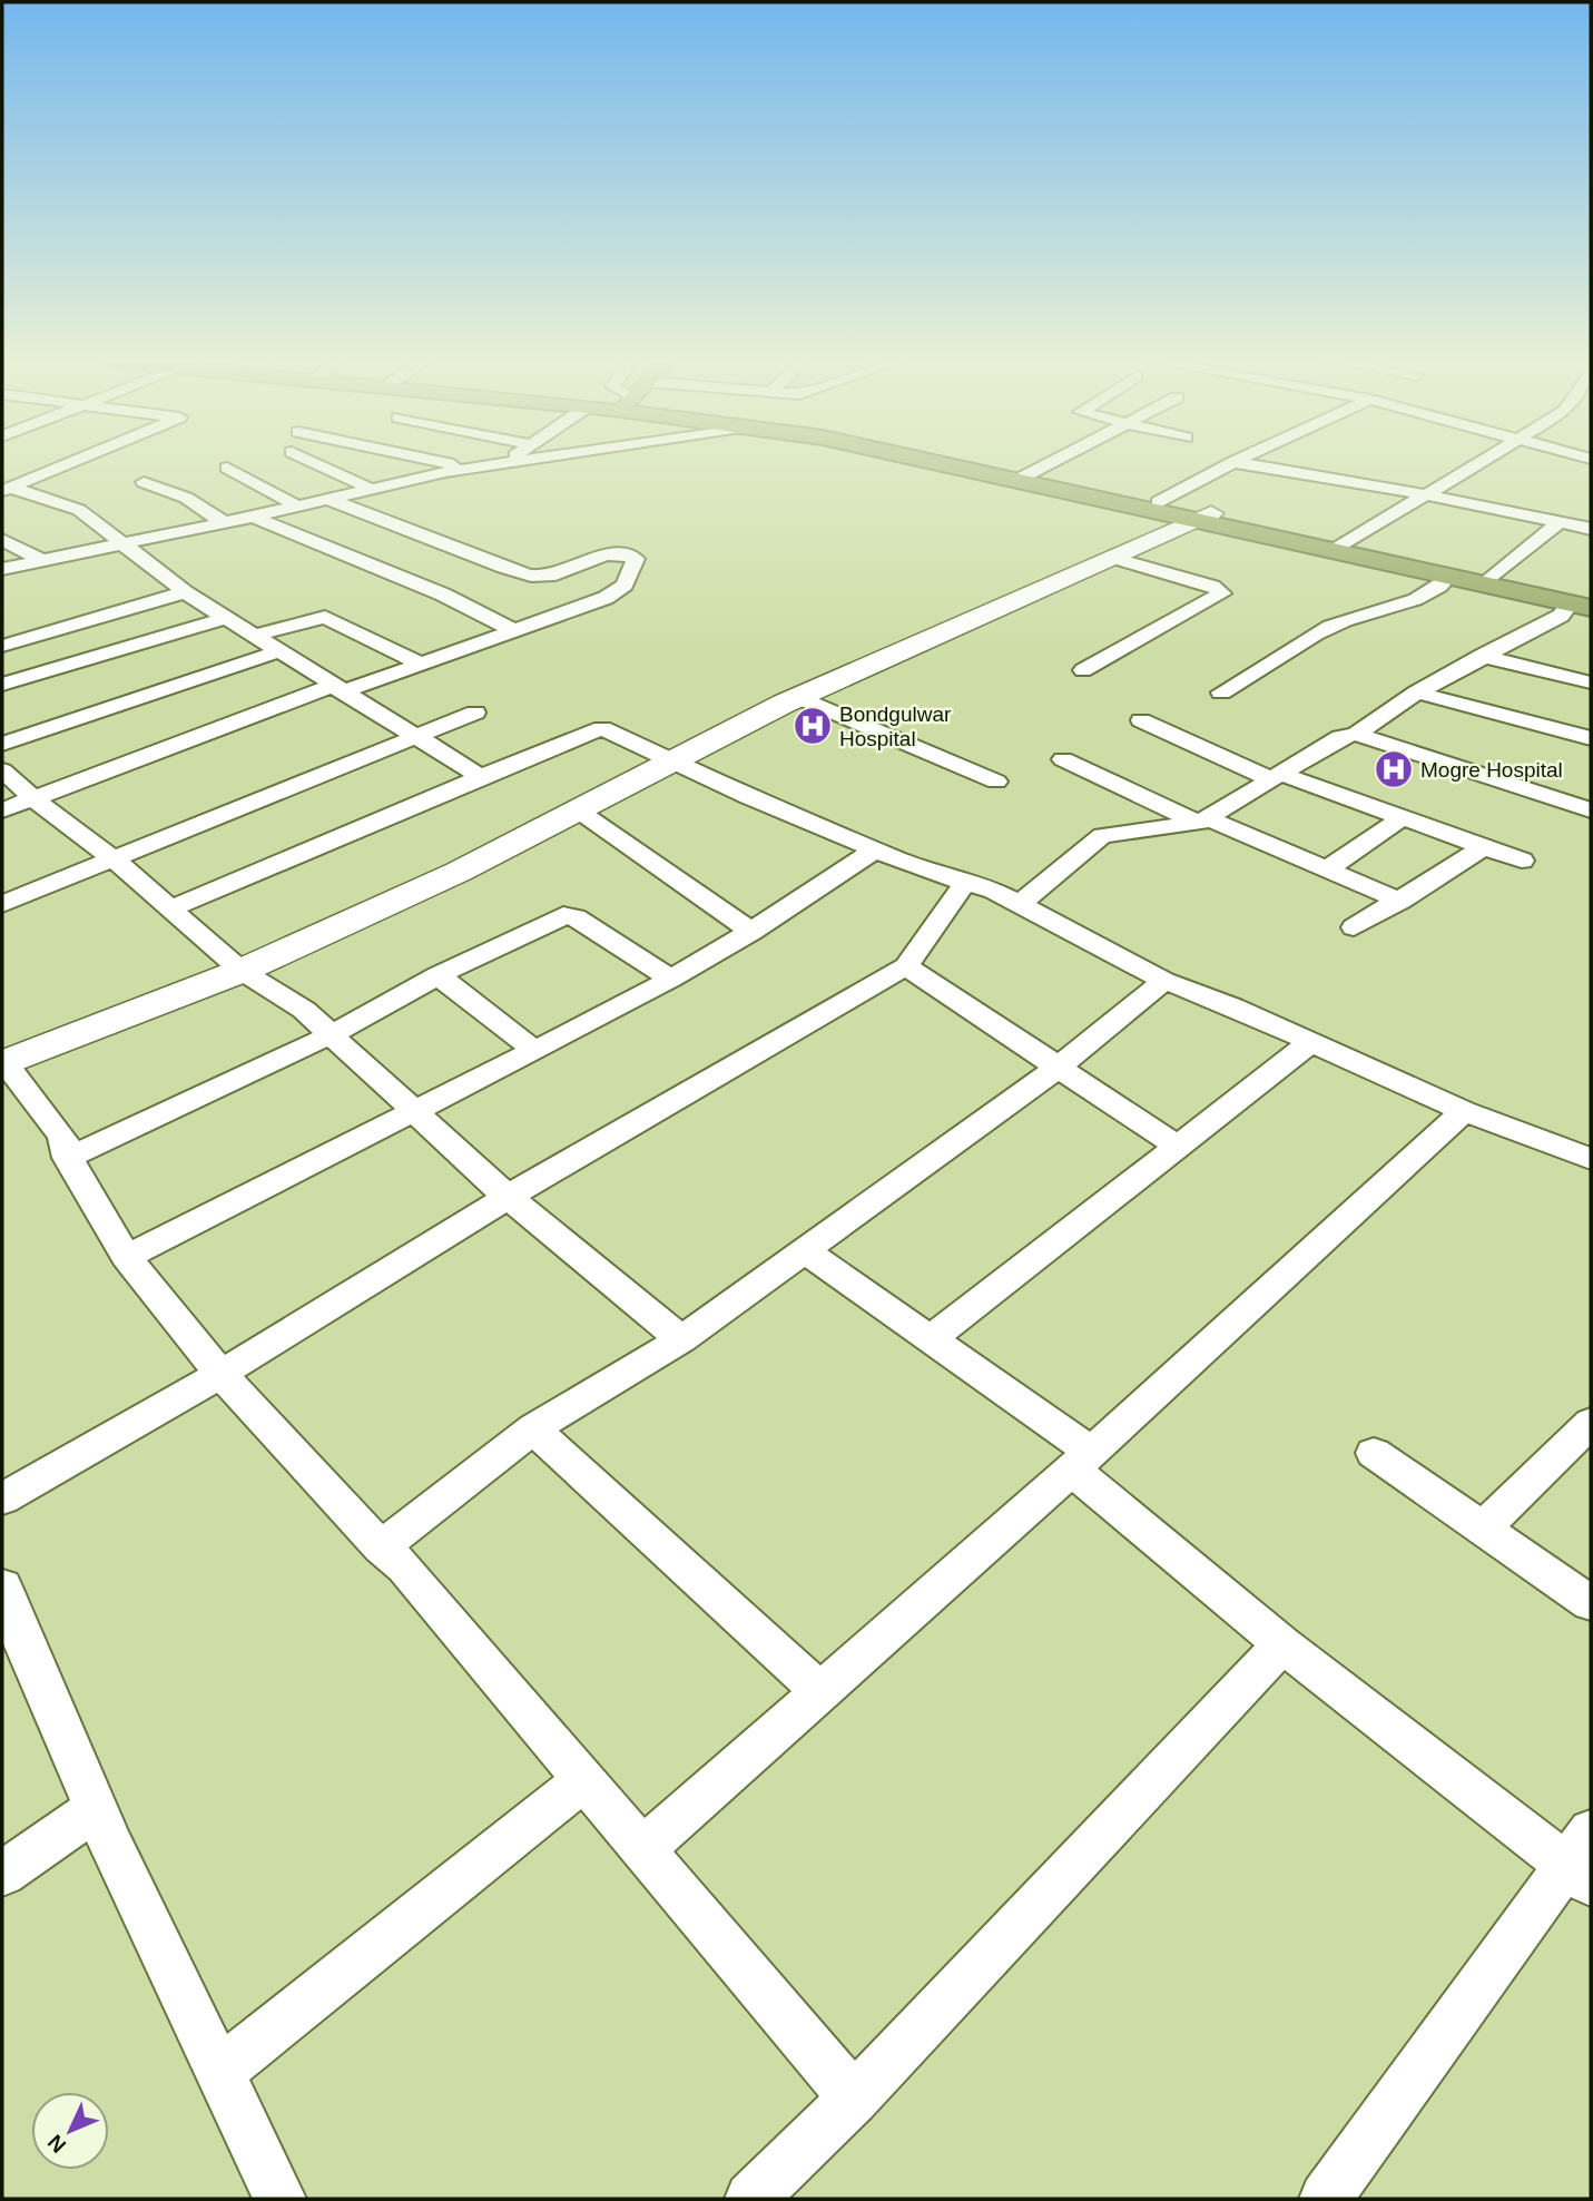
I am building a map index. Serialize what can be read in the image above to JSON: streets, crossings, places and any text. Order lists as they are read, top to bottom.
{
  "places": {
    "hospital": ["Bondgulwar Hospital", "Mogre Hospital"]
  },
  "north": "bottom left"
}
